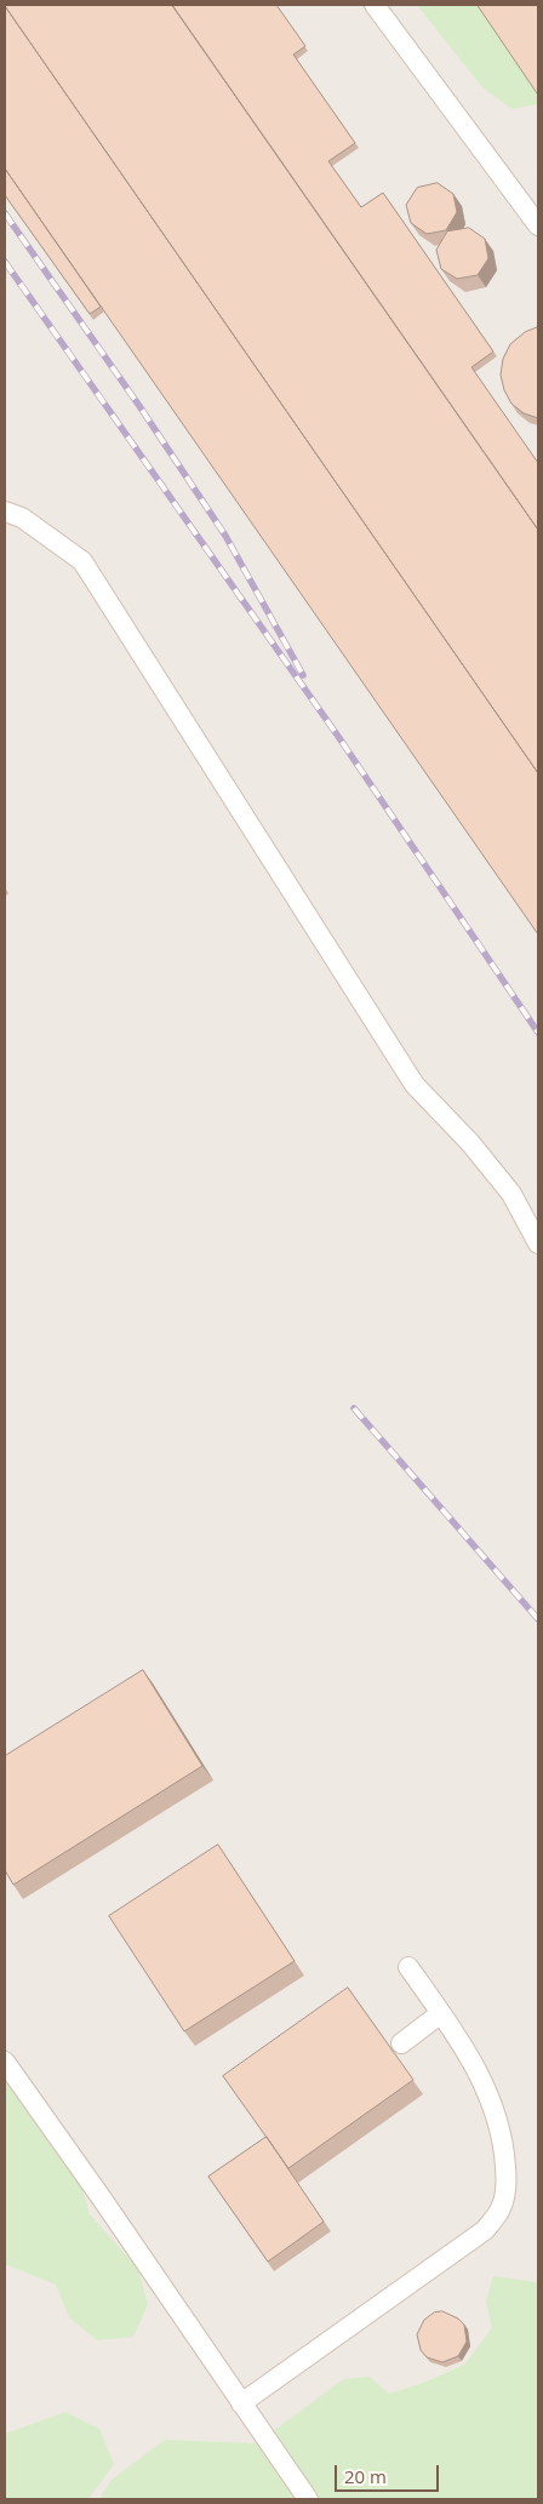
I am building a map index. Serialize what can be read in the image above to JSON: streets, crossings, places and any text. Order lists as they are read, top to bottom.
{
  "scale_bar": "20 m"
}
